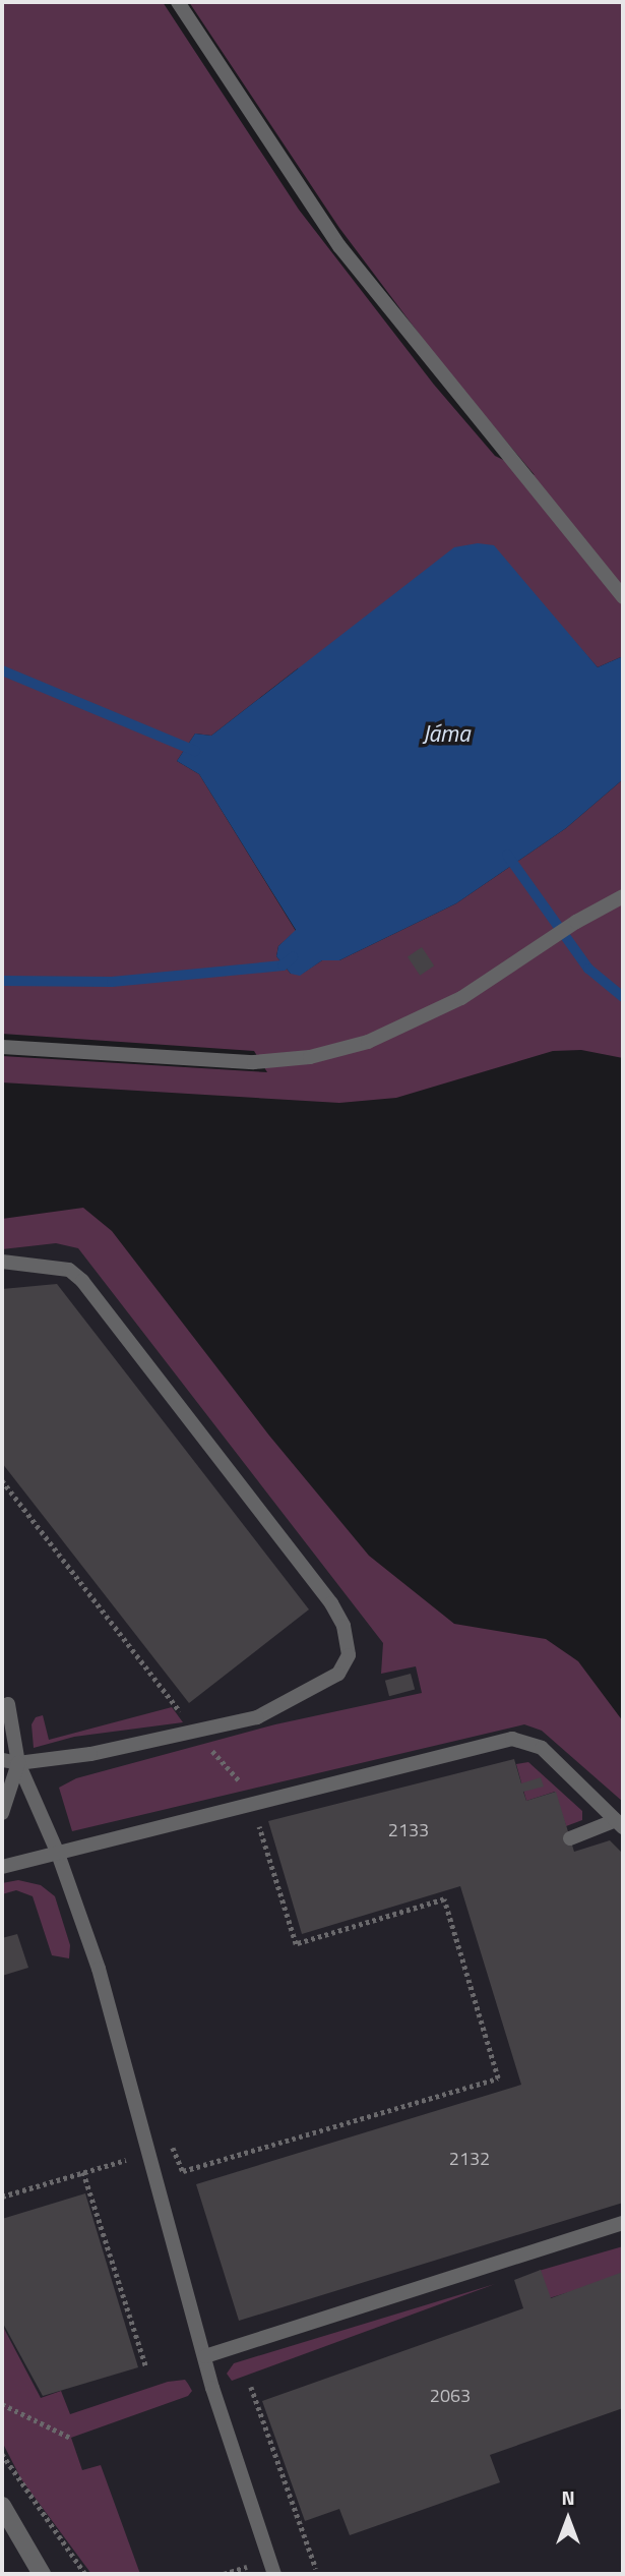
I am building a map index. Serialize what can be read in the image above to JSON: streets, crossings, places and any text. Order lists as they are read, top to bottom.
{
  "water": ["Jáma"],
  "house_numbers": ["2133", "2132", "2063"],
  "north": "top"
}
